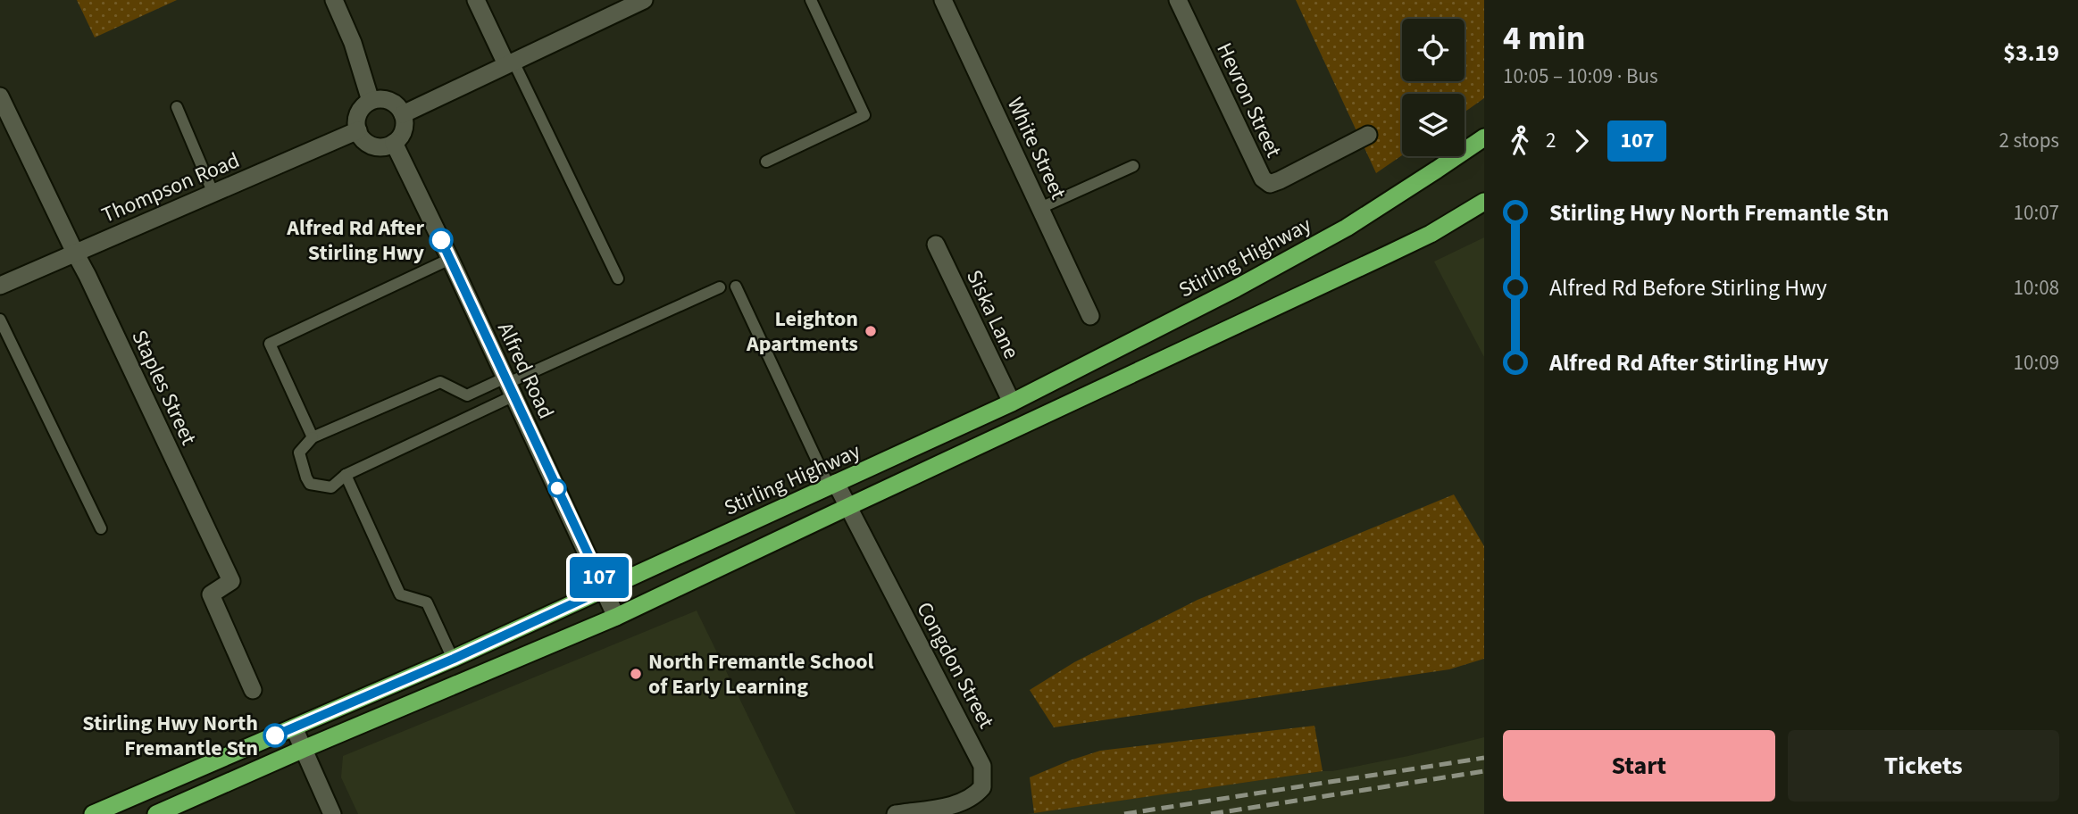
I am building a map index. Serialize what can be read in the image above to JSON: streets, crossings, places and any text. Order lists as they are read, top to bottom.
{
  "streets": {
    "highway": ["Stirling Highway"],
    "street": [
      "Hevron Street",
      "White Street",
      "Thompson Road",
      "Siska Lane",
      "Alfred Road",
      "Staples Street",
      "Congdon Street"
    ]
  },
  "crossings": [
    ["Thompson Road", "Alfred Road"],
    ["Thompson Road", "Staples Street"],
    ["Stirling Highway", "Siska Lane"],
    ["Stirling Highway", "Alfred Road"],
    ["Stirling Highway", "Congdon Street"]
  ],
  "places": [
    "Alfred Rd After Stirling Hwy",
    "Leighton Apartments",
    "North Fremantle School of Early Learning",
    "Stirling Hwy North Fremantle Stn"
  ],
  "lines": ["bus line 107"],
  "page": {
    "on_map": "107",
    "heading": ["4 min", "10:05 – 10:09 · Bus", "$3.19"],
    "legs": ["2", "107", "2 stops"],
    "list": [
      {
        "name": "Stirling Hwy North Fremantle Stn",
        "value": "10:07"
      },
      {
        "name": "Alfred Rd Before Stirling Hwy",
        "value": "10:08"
      },
      {
        "name": "Alfred Rd After Stirling Hwy",
        "value": "10:09"
      }
    ],
    "buttons": ["Start", "Tickets"]
  }
}
